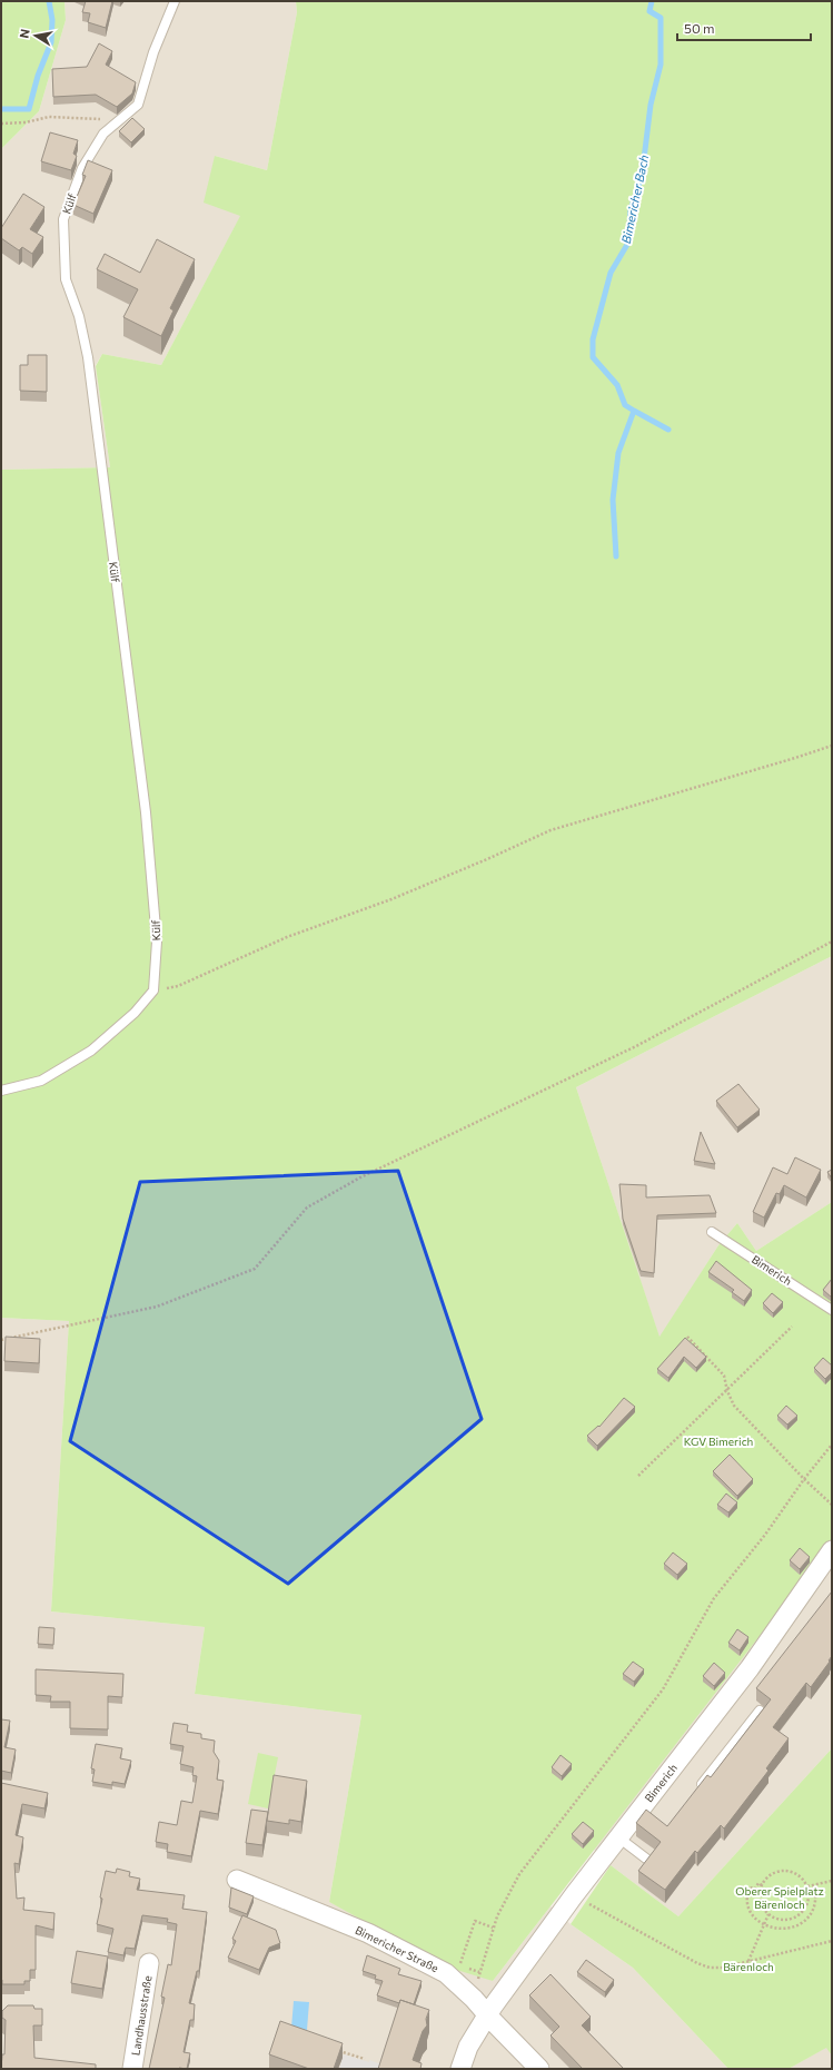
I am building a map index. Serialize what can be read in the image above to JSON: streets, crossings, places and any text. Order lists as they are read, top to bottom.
{
  "streets": {
    "street": ["Bimerich", "Bimericher Straße", "Landhausstraße"],
    "lane": ["Külf"]
  },
  "crossings": [
    ["Bimerich", "Bimericher Straße"]
  ],
  "water": ["Bimericher Bach"],
  "parks": ["KGV Bimerich", "Oberer Spielplatz Bärenloch", "Bärenloch"],
  "scale_bar": "50 m",
  "north": "left"
}
